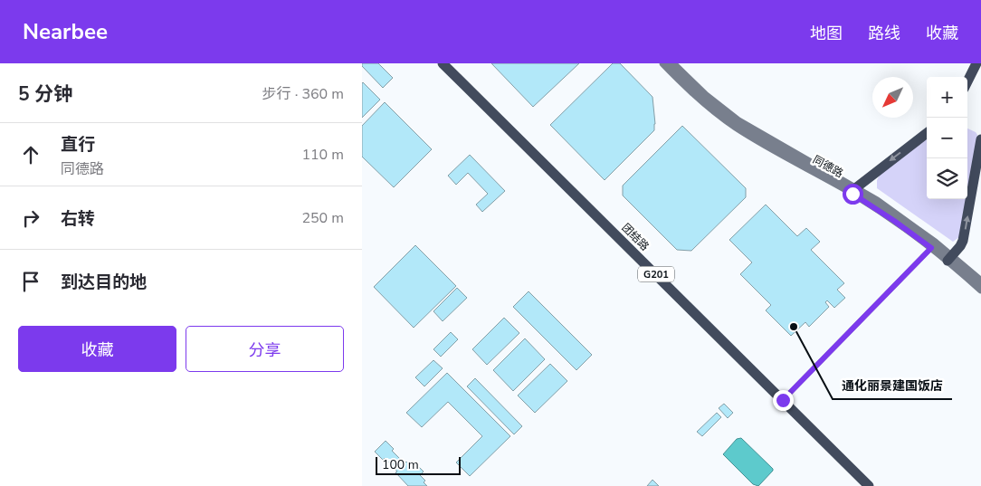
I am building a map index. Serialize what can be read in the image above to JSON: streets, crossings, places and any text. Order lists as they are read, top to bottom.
{
  "streets": {
    "highway": ["团结路", "G201"],
    "main road": ["同德路"]
  },
  "places": ["通化丽景建国饭店"],
  "scale_bar": "100 m",
  "north": "bottom left",
  "page": {
    "header": "Nearbee",
    "nav": ["地图", "路线", "收藏"],
    "heading": ["5 分钟", "步行 · 360 m"],
    "map_buttons": ["+", "−"],
    "list": [
      ["直行", "同德路", "110 m"],
      ["右转", "250 m"],
      "到达目的地"
    ],
    "buttons": ["收藏", "分享"],
    "scale": "100 m"
  }
}
